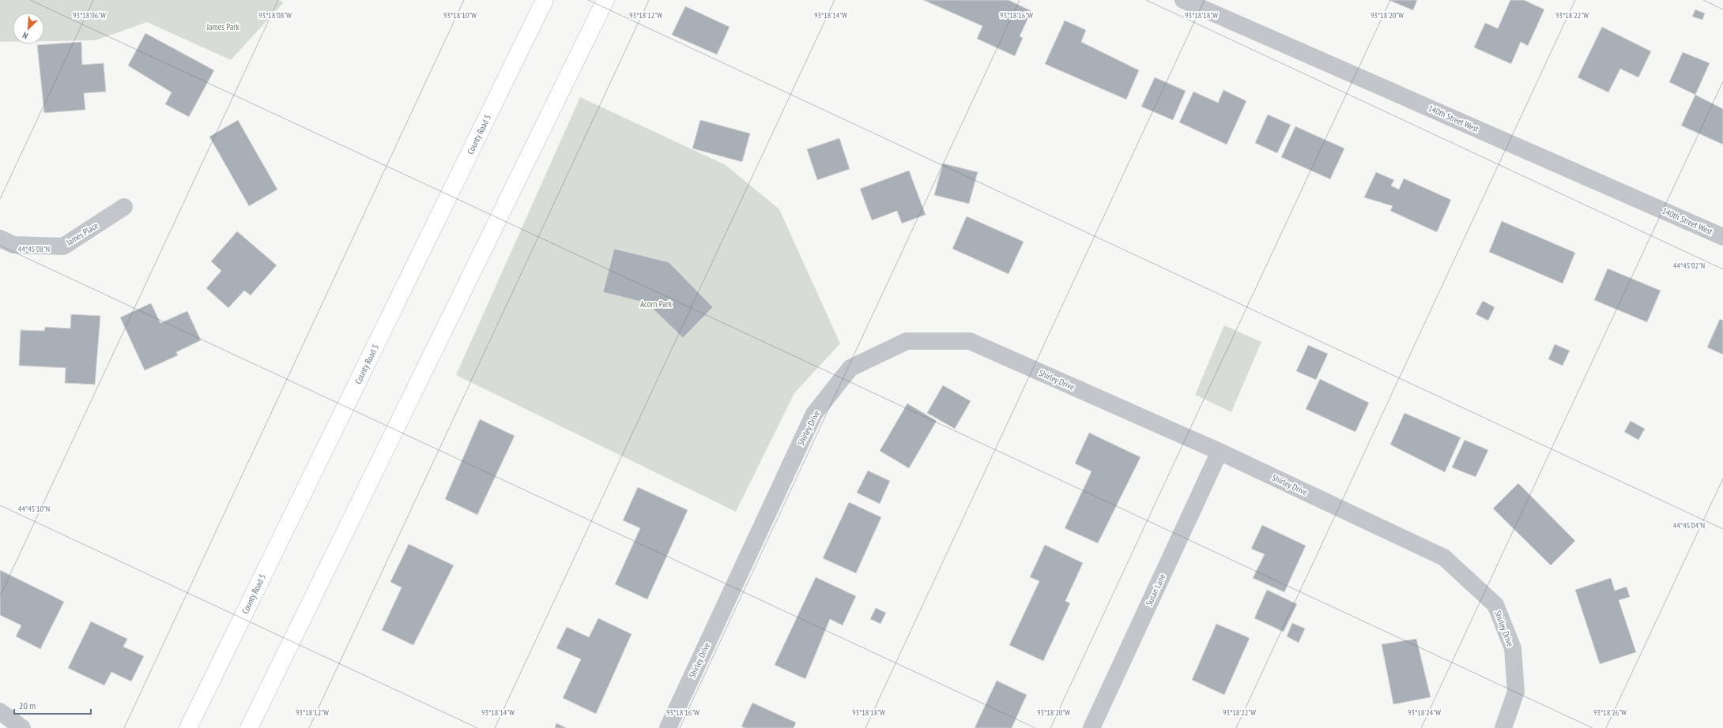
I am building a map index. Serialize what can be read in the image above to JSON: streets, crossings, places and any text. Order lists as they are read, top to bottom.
{
  "streets": {
    "main road": ["County Road 5"],
    "street": [
      "140th Street West",
      "James Place",
      "Shirley Drive",
      "Susan Lane"
    ]
  },
  "crossings": [
    ["Shirley Drive", "Susan Lane"]
  ],
  "parks": ["James Park", "Acorn Park"],
  "scale_bar": "20 m",
  "north": "bottom left",
  "coordinates": [
    "93°18'06\"W",
    "93°18'08\"W",
    "93°18'10\"W",
    "93°18'12\"W",
    "93°18'14\"W",
    "93°18'16\"W",
    "93°18'18\"W",
    "93°18'20\"W",
    "93°18'22\"W",
    "44°45'08\"N",
    "44°45'02\"N",
    "44°45'10\"N",
    "44°45'04\"N",
    "93°18'26\"W",
    "93°18'24\"W"
  ]
}
